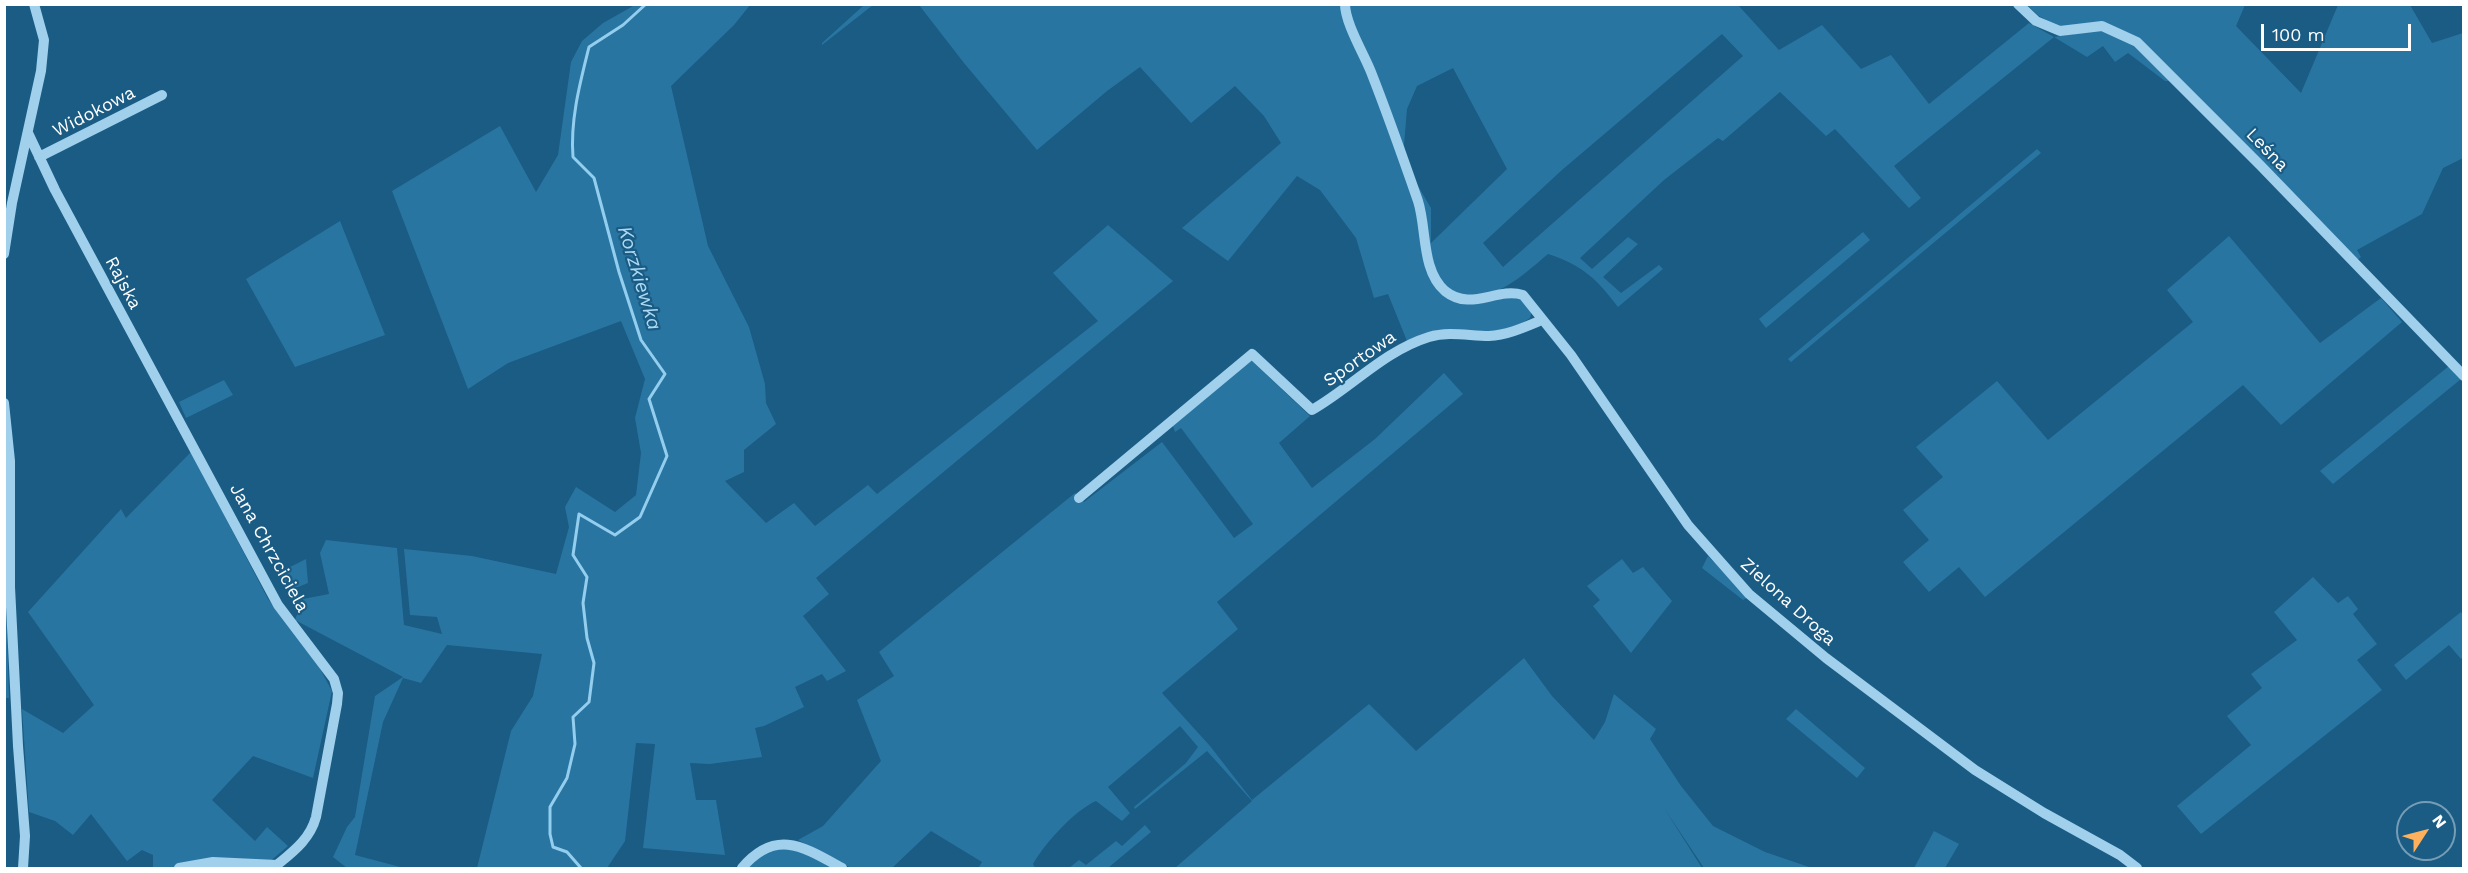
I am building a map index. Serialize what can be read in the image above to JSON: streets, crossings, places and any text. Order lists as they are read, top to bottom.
{
  "streets": {
    "street": [
      "Widokowa",
      "Leśna",
      "Rajska",
      "Sportowa",
      "Jana Chrzciciela",
      "Zielona Droga"
    ]
  },
  "crossings": [
    ["Widokowa", "Rajska"],
    ["Rajska", "Jana Chrzciciela"],
    ["Sportowa", "Zielona Droga"]
  ],
  "water": ["Korzkiewka"],
  "scale_bar": "100 m",
  "north": "top right"
}
